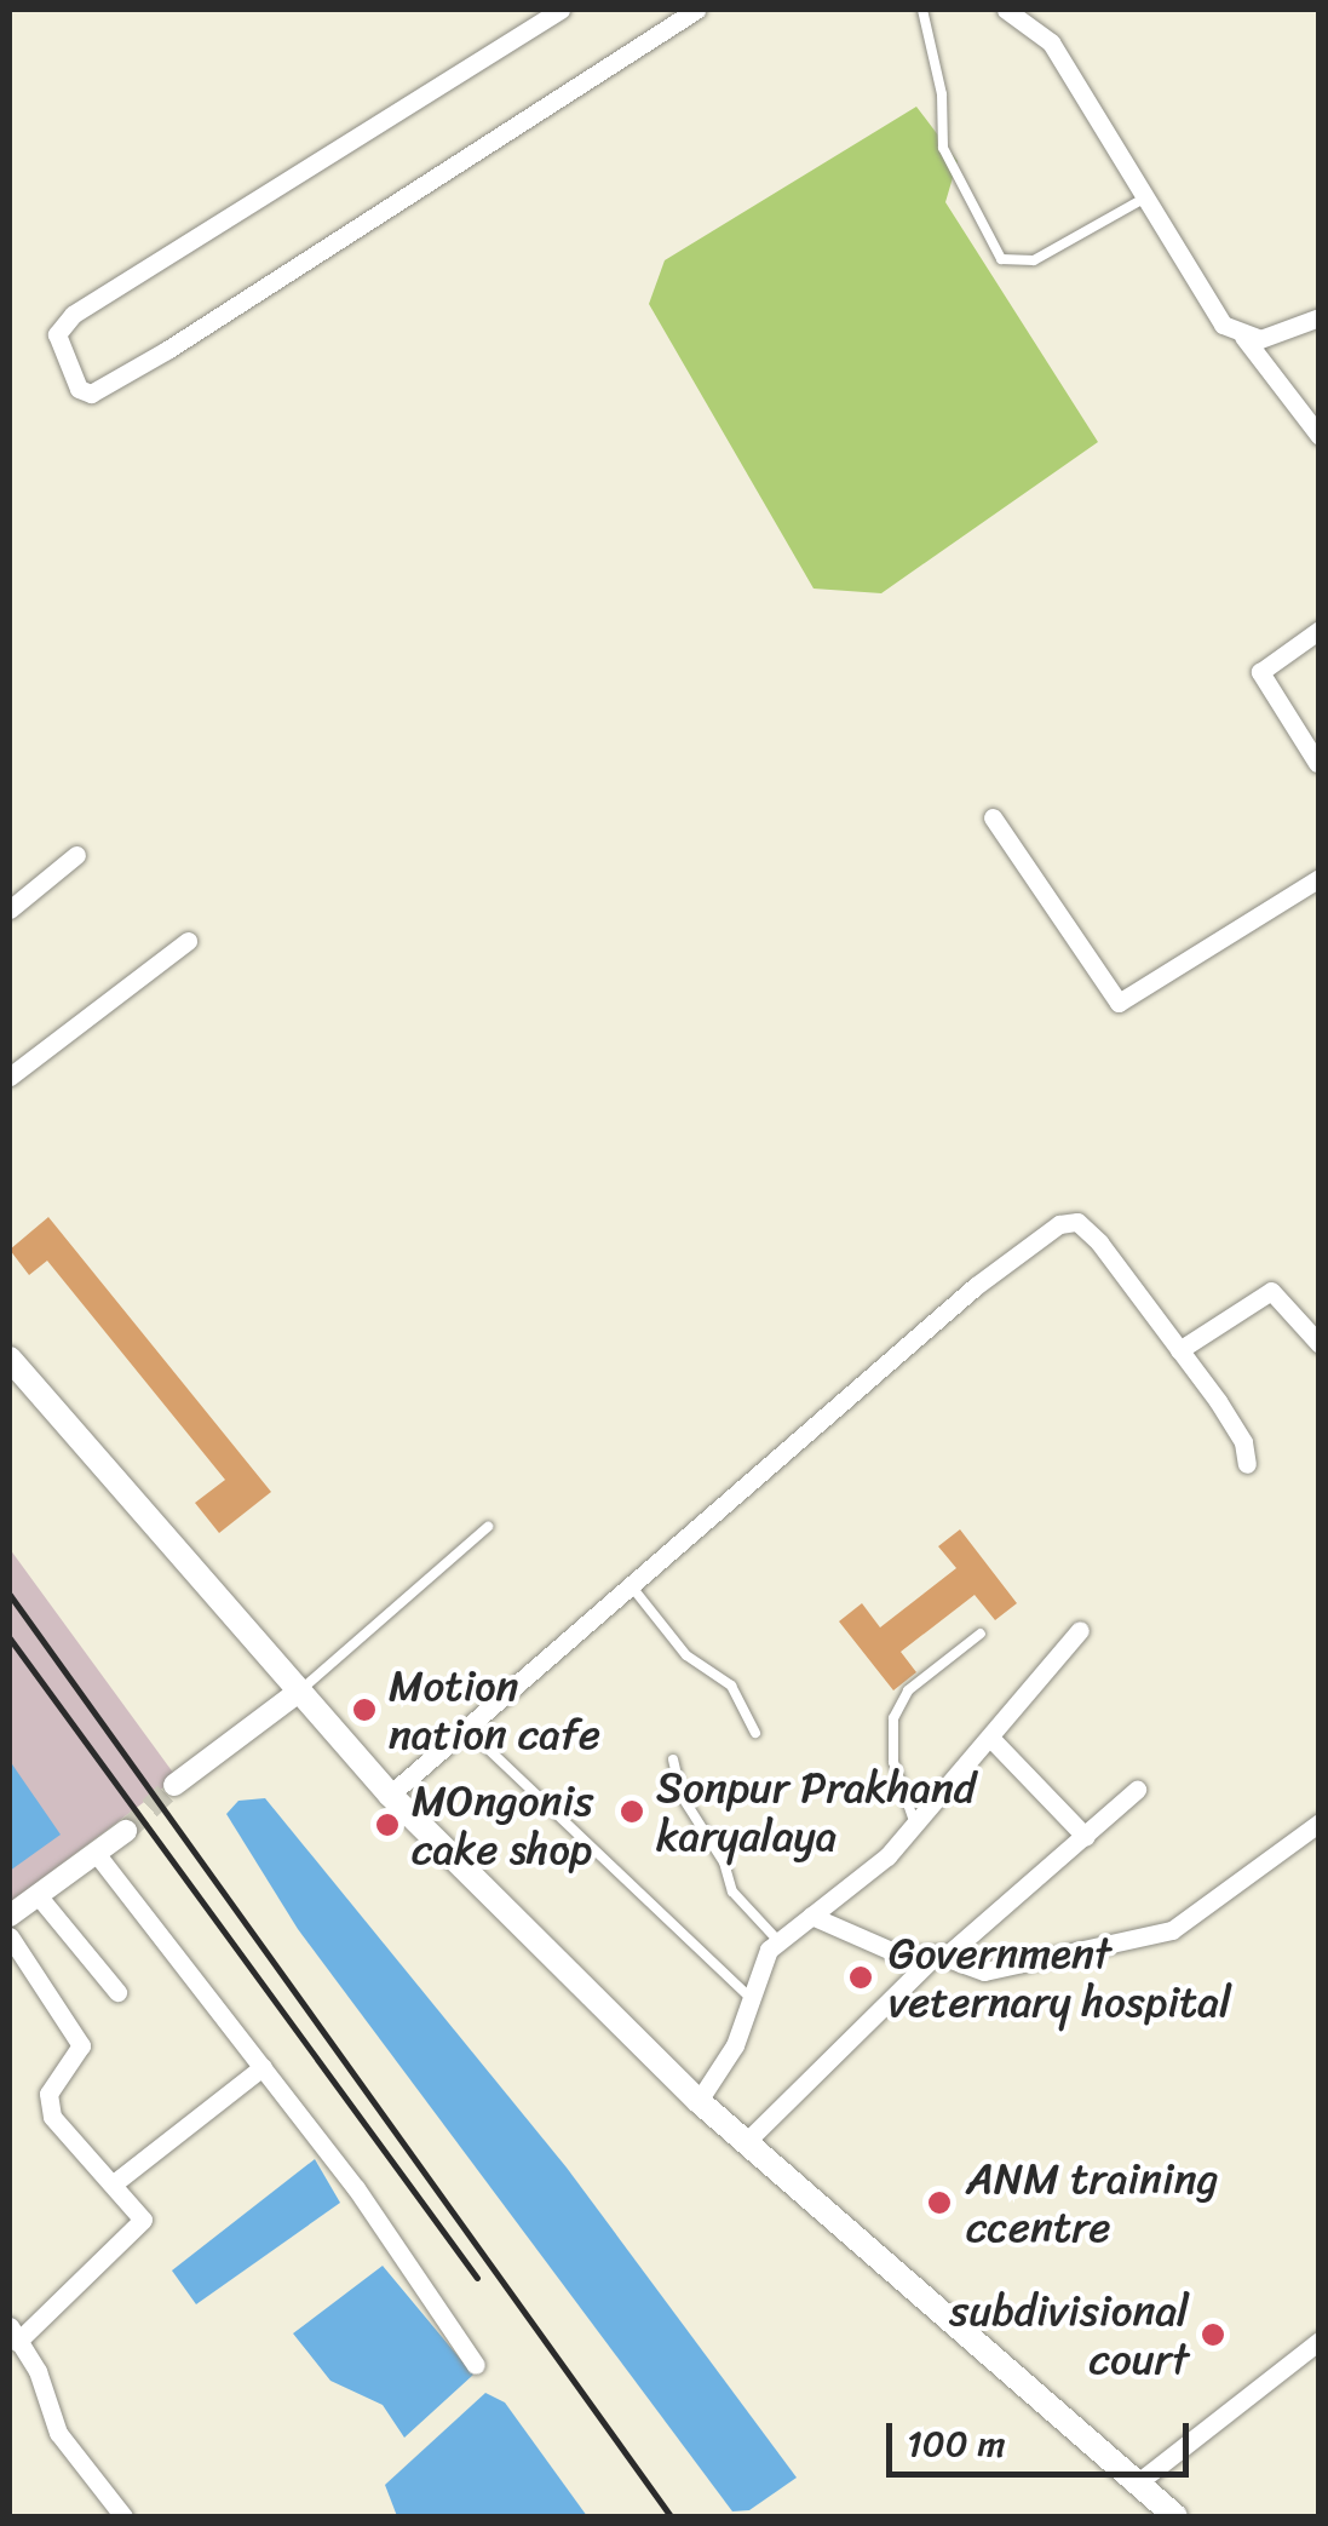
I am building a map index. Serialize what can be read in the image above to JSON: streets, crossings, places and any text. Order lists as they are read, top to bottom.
{
  "places": [
    "Motion nation cafe",
    "Sonpur Prakhand karyalaya",
    "MOngonis cake shop",
    "Government veternary hospital",
    "ANM training ccentre",
    "subdivisional court"
  ],
  "scale_bar": "100 m"
}
